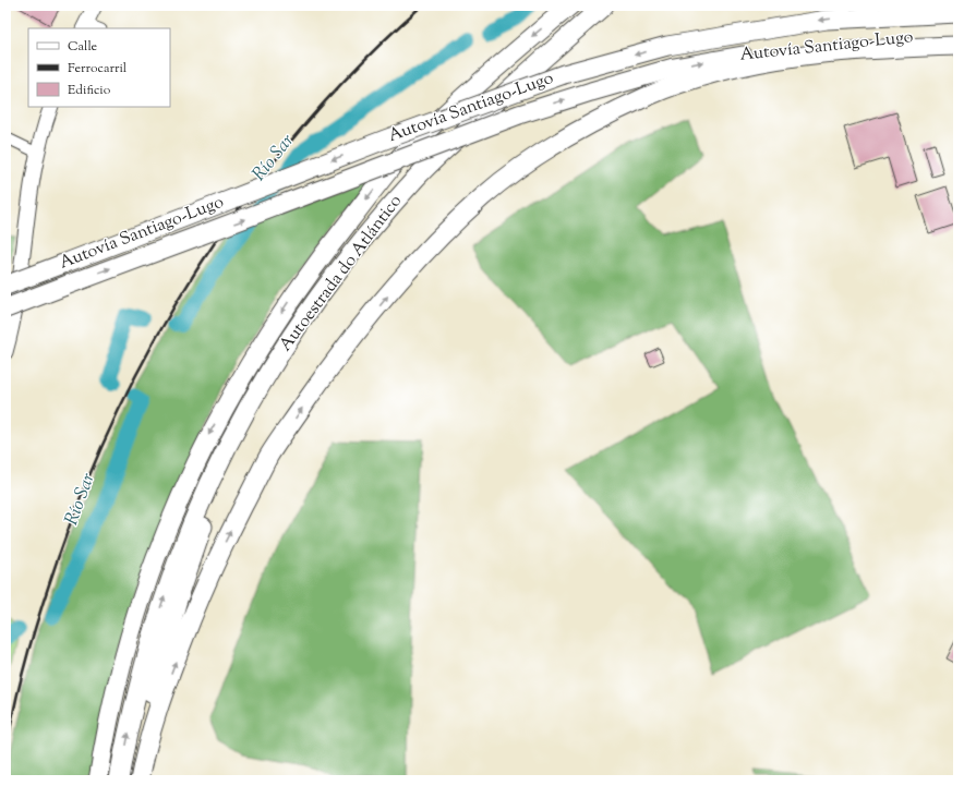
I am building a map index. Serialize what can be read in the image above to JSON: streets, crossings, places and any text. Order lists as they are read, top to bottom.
{
  "streets": {
    "highway": ["Autovía Santiago-Lugo", "Autoestrada do Atlántico"]
  },
  "water": ["Río Sar"],
  "legend": ["Calle", "Ferrocarril", "Edificio"]
}
